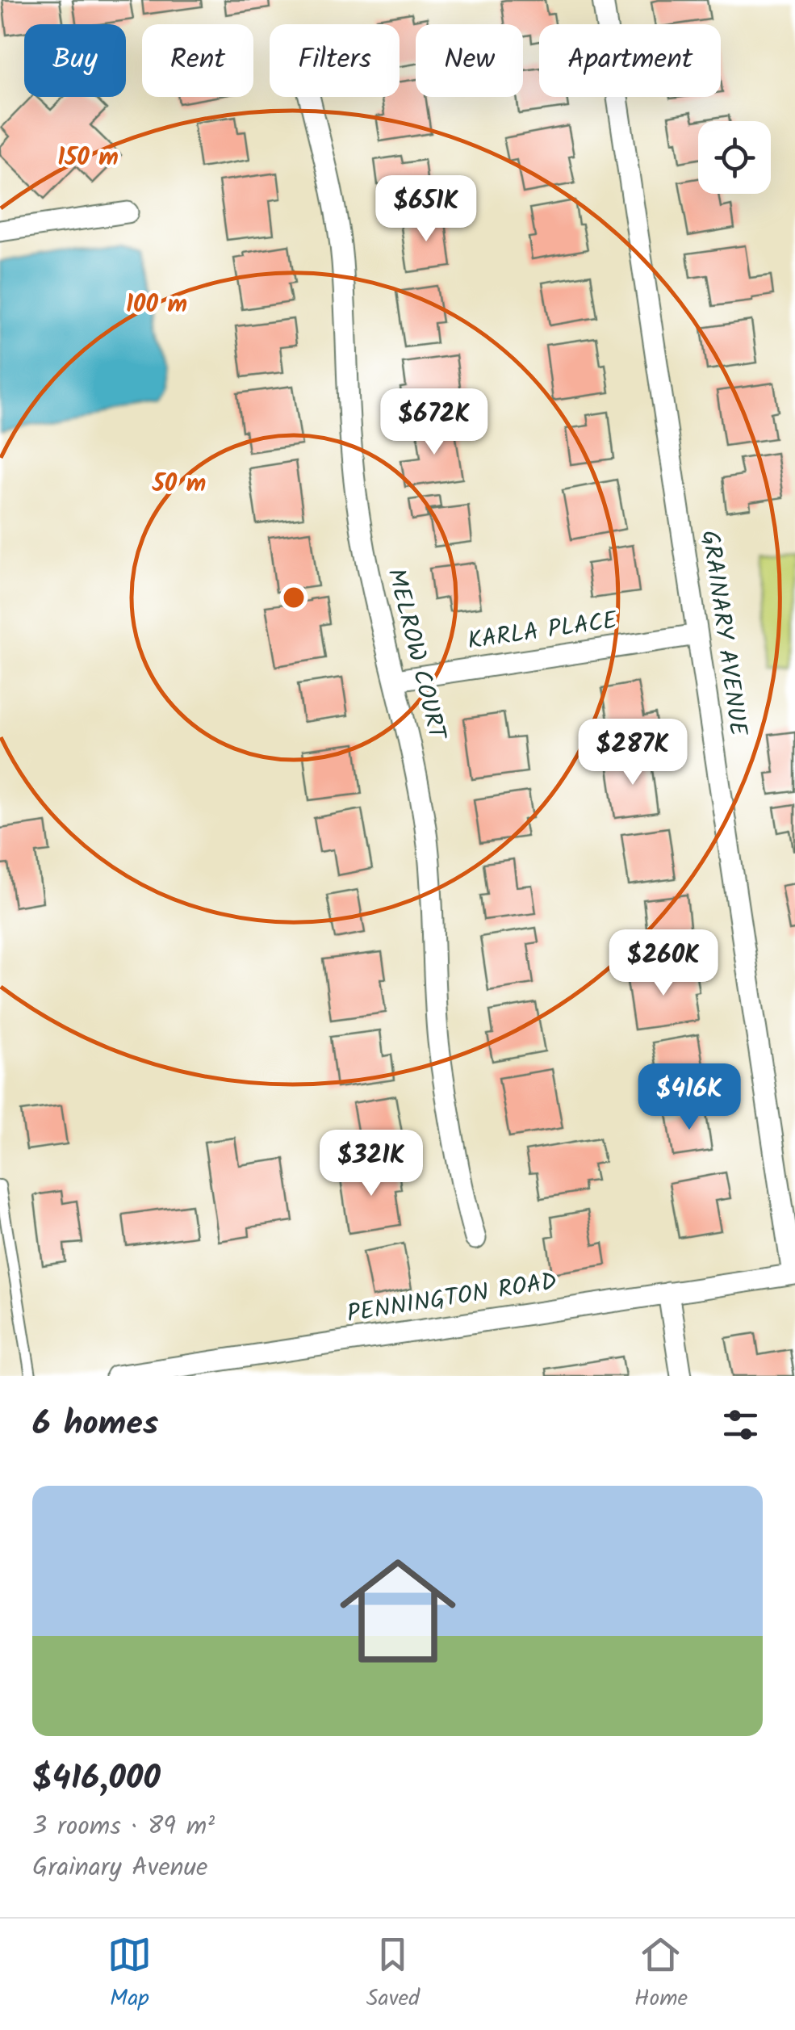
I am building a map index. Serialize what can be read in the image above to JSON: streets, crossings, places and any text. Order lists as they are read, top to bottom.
{
  "streets": {
    "street": [
      "KARLA PLACE",
      "GRAINARY AVENUE",
      "MELROW COURT",
      "PENNINGTON ROAD"
    ]
  },
  "crossings": [
    ["KARLA PLACE", "GRAINARY AVENUE"],
    ["KARLA PLACE", "MELROW COURT"],
    ["GRAINARY AVENUE", "PENNINGTON ROAD"]
  ],
  "page": {
    "chip": [
      "Buy",
      "Rent",
      "Filters",
      "New",
      "Apartment"
    ],
    "price": [
      "$651K",
      "$672K",
      "$287K",
      "$260K",
      "$416K",
      "$321K"
    ],
    "heading": "6 homes",
    "list": [
      {
        "name": "$416,000",
        "note": "3 rooms · 89 m² · Grainary Avenue"
      }
    ],
    "tabs": ["Map", "Saved", "Home"]
  },
  "rings": ["150 m", "100 m", "50 m"]
}
